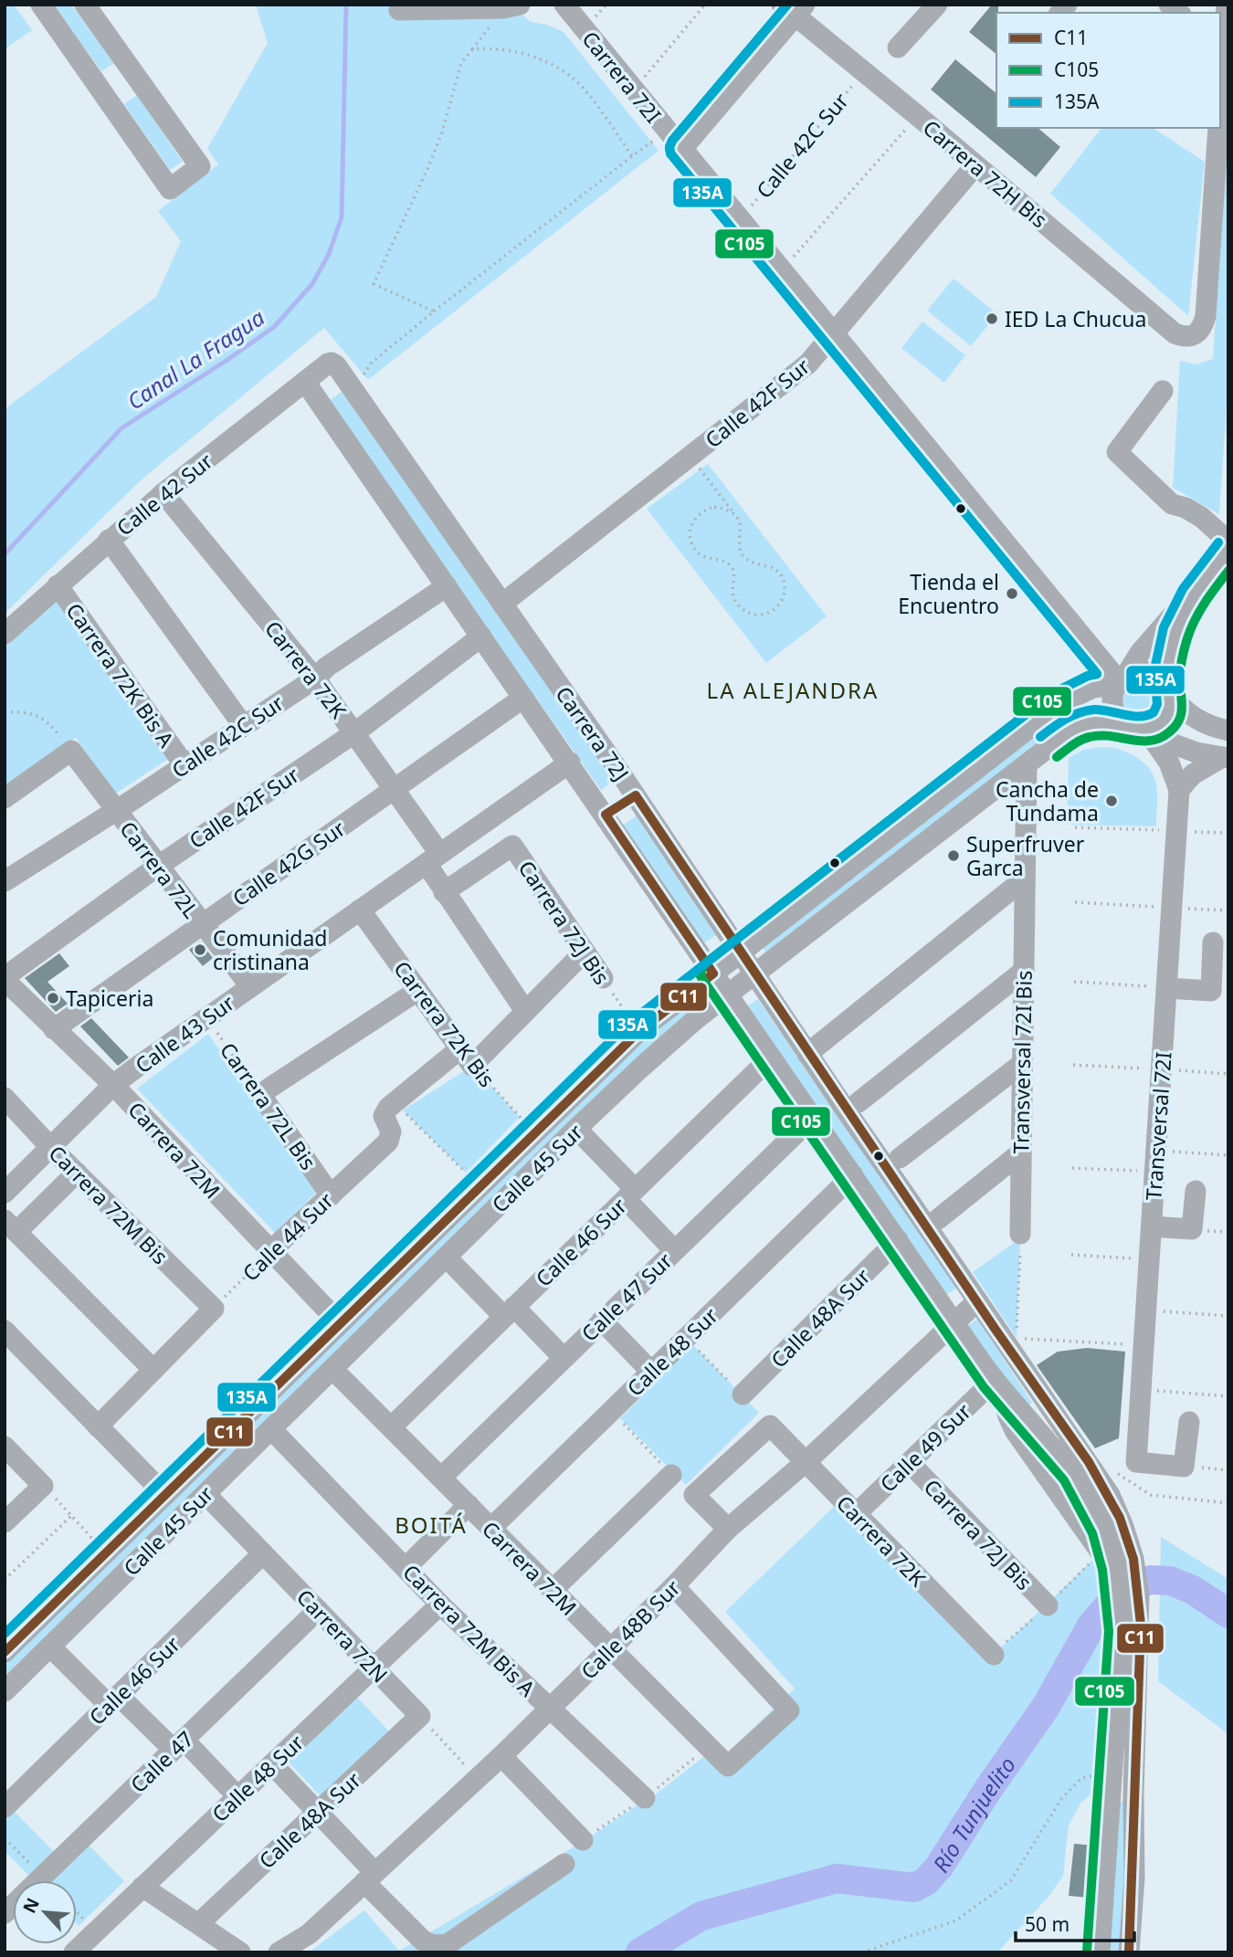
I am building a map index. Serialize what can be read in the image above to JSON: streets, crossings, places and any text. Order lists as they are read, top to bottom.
{
  "streets": {
    "street": [
      "Carrera 72I",
      "Calle 42C Sur",
      "Carrera 72H Bis",
      "Calle 42F Sur",
      "Calle 42 Sur",
      "Carrera 72K",
      "Carrera 72K Bis A",
      "Carrera 72J",
      "Calle 42G Sur",
      "Carrera 72L",
      "Carrera 72J Bis",
      "Carrera 72K Bis",
      "Calle 43 Sur",
      "Transversal 72I Bis",
      "Carrera 72L Bis",
      "Transversal 72I",
      "Carrera 72M",
      "Calle 45 Sur",
      "Carrera 72M Bis",
      "Calle 44 Sur",
      "Calle 46 Sur",
      "Calle 47 Sur",
      "Calle 48A Sur",
      "Calle 48 Sur",
      "Calle 49 Sur",
      "Calle 48B Sur",
      "Carrera 72M Bis A",
      "Carrera 72N",
      "Calle 47"
    ]
  },
  "crossings": [
    ["Carrera 72I", "Calle 42C Sur"],
    ["Carrera 72I", "Calle 42F Sur"],
    ["Carrera 72I", "Transversal 72I"],
    ["Carrera 72I", "Calle 45 Sur"],
    ["Calle 42C Sur", "Carrera 72H Bis"],
    ["Calle 42C Sur", "Carrera 72K"],
    ["Calle 42C Sur", "Carrera 72K Bis A"],
    ["Calle 42C Sur", "Carrera 72J"],
    ["Calle 42C Sur", "Carrera 72L"],
    ["Carrera 72H Bis", "Calle 42F Sur"],
    ["Calle 42F Sur", "Carrera 72K"],
    ["Calle 42F Sur", "Carrera 72J"],
    ["Calle 42F Sur", "Carrera 72L"],
    ["Calle 42F Sur", "Carrera 72M"],
    ["Calle 42 Sur", "Carrera 72K"],
    ["Calle 42 Sur", "Carrera 72K Bis A"],
    ["Calle 42 Sur", "Carrera 72J"],
    ["Carrera 72K", "Calle 42G Sur"],
    ["Carrera 72K", "Carrera 72J Bis"],
    ["Carrera 72K", "Calle 43 Sur"],
    ["Carrera 72K", "Calle 49 Sur"],
    ["Carrera 72K", "Calle 48B Sur"],
    ["Carrera 72J", "Calle 42G Sur"],
    ["Carrera 72J", "Calle 43 Sur"],
    ["Carrera 72J", "Calle 45 Sur"],
    ["Carrera 72J", "Calle 46 Sur"],
    ["Carrera 72J", "Calle 47 Sur"],
    ["Carrera 72J", "Calle 48A Sur"],
    ["Carrera 72J", "Calle 48 Sur"],
    ["Carrera 72J", "Calle 49 Sur"],
    ["Carrera 72J", "Calle 48B Sur"],
    ["Calle 42G Sur", "Carrera 72L"],
    ["Calle 42G Sur", "Carrera 72M"],
    ["Carrera 72L", "Calle 43 Sur"],
    ["Carrera 72J Bis", "Calle 45 Sur"],
    ["Carrera 72J Bis", "Calle 49 Sur"],
    ["Carrera 72K Bis", "Calle 43 Sur"],
    ["Carrera 72K Bis", "Calle 45 Sur"],
    ["Calle 43 Sur", "Carrera 72L Bis"],
    ["Calle 43 Sur", "Carrera 72M"],
    ["Calle 43 Sur", "Carrera 72M Bis"],
    ["Transversal 72I Bis", "Calle 45 Sur"],
    ["Carrera 72L Bis", "Calle 44 Sur"],
    ["Transversal 72I", "Calle 45 Sur"],
    ["Carrera 72M", "Calle 45 Sur"],
    ["Carrera 72M", "Calle 44 Sur"],
    ["Carrera 72M", "Calle 46 Sur"],
    ["Carrera 72M", "Calle 47 Sur"],
    ["Carrera 72M", "Calle 48 Sur"],
    ["Carrera 72M", "Calle 48B Sur"],
    ["Calle 45 Sur", "Carrera 72M Bis A"],
    ["Calle 45 Sur", "Carrera 72N"],
    ["Carrera 72M Bis", "Calle 44 Sur"],
    ["Calle 46 Sur", "Carrera 72N"],
    ["Calle 48A Sur", "Carrera 72N"],
    ["Calle 48 Sur", "Carrera 72M Bis A"],
    ["Calle 48 Sur", "Carrera 72N"],
    ["Calle 48B Sur", "Carrera 72M Bis A"],
    ["Carrera 72N", "Calle 47"]
  ],
  "districts": ["LA ALEJANDRA", "BOITÁ"],
  "water": ["Canal La Fragua", "Río Tunjuelito"],
  "places": [
    "IED La Chucua",
    "Tienda el Encuentro",
    "Cancha de Tundama",
    "Superfruver Garca",
    "Comunidad cristinana",
    "Tapiceria"
  ],
  "lines": ["transit line C105", "transit line 135A", "transit line C11"],
  "legend": ["C11", "C105", "135A"],
  "scale_bar": "50 m",
  "north": "top left"
}
